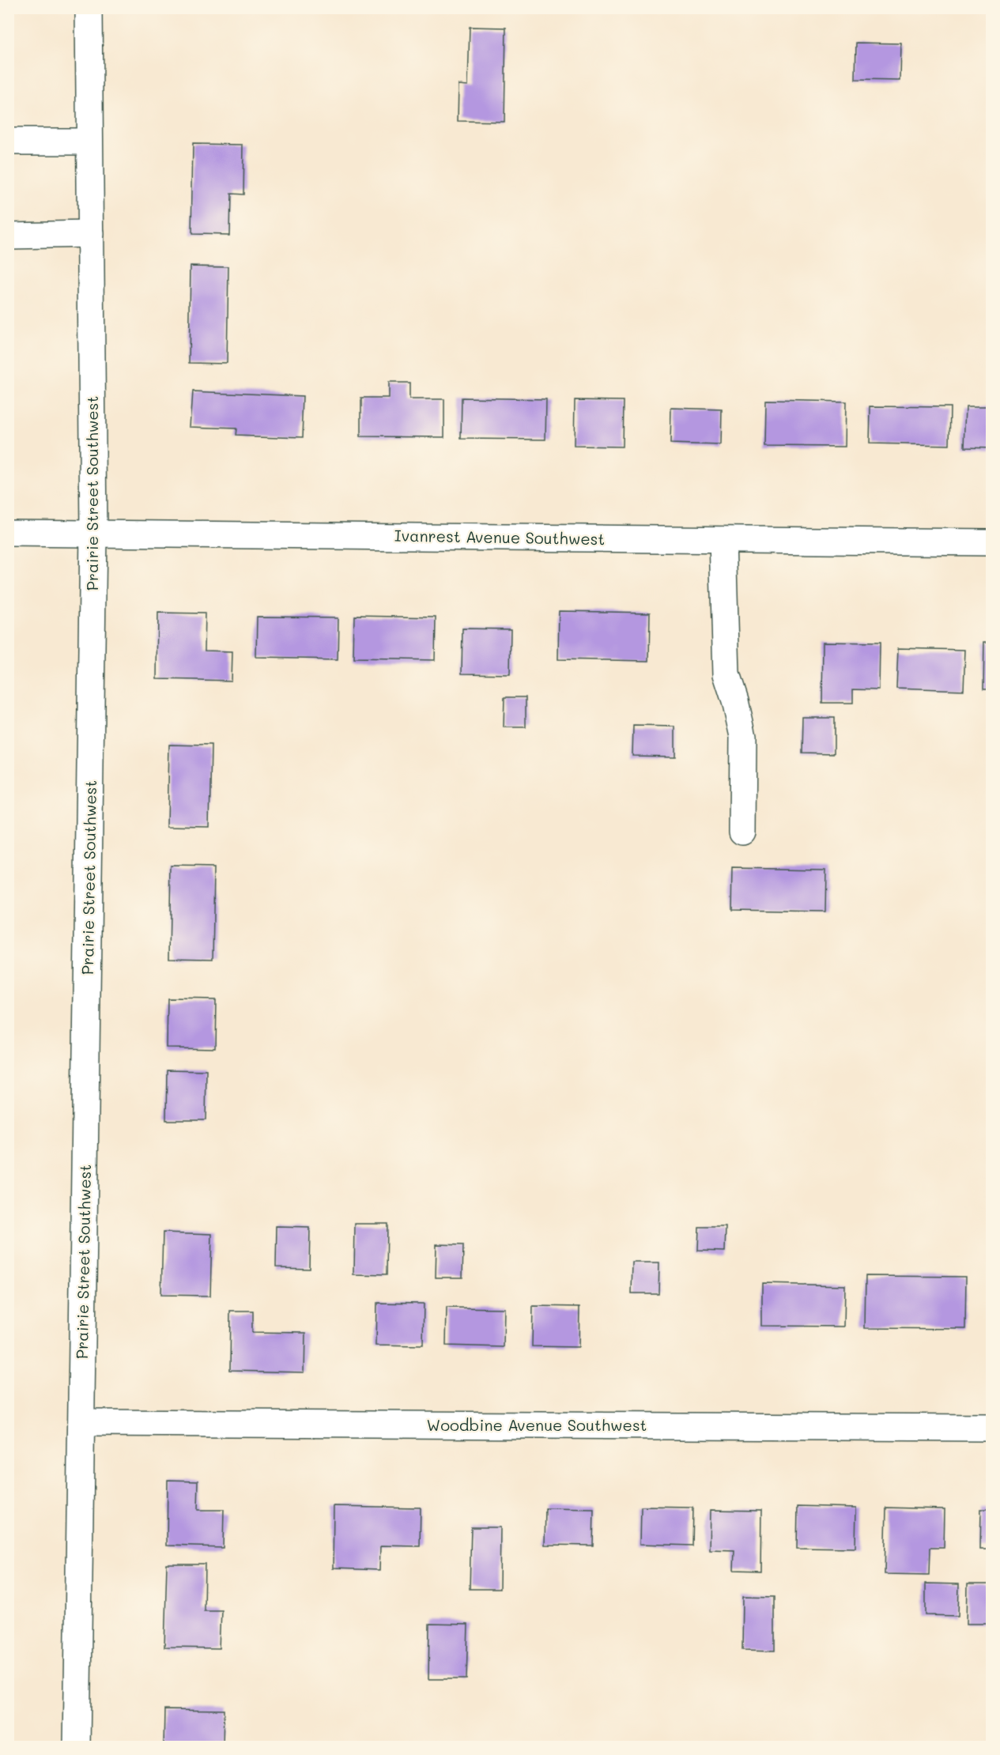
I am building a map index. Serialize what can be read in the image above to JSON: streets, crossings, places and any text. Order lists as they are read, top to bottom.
{
  "streets": {
    "street": ["Prairie Street Southwest", "Ivanrest Avenue Southwest", "Woodbine Avenue Southwest"]
  },
  "crossings": [
    ["Prairie Street Southwest", "Ivanrest Avenue Southwest"],
    ["Prairie Street Southwest", "Woodbine Avenue Southwest"]
  ]
}
